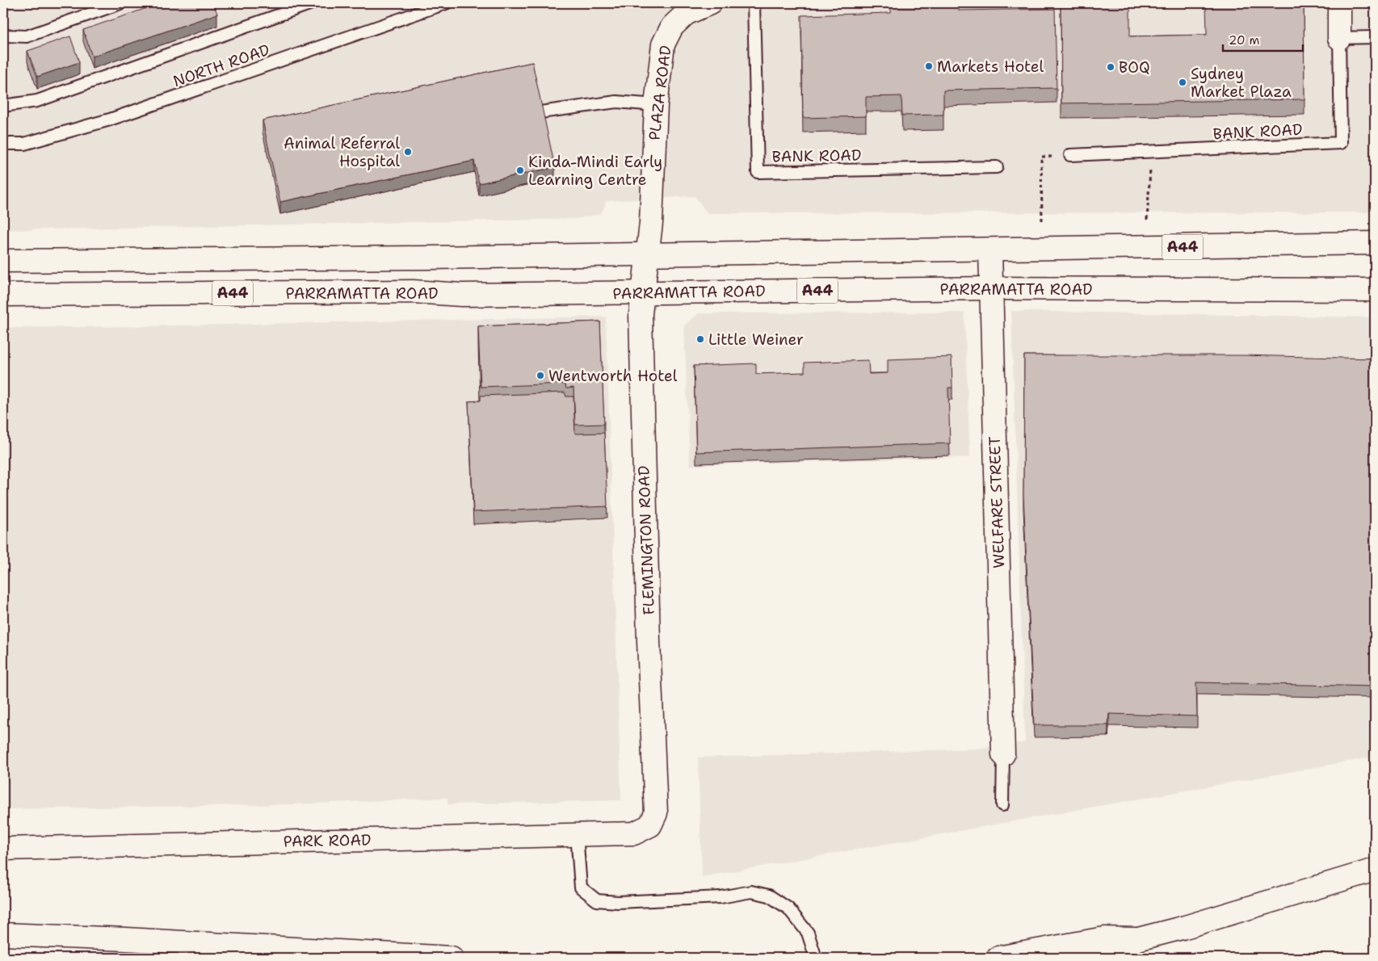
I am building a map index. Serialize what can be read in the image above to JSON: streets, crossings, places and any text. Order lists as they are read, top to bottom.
{
  "streets": {
    "main road": [
      "PLAZA ROAD",
      "A44",
      "PARRAMATTA ROAD",
      "WELFARE STREET",
      "FLEMINGTON ROAD",
      "PARK ROAD"
    ],
    "lane": ["NORTH ROAD", "BANK ROAD"]
  },
  "crossings": [
    ["PLAZA ROAD", "A44"],
    ["PLAZA ROAD", "FLEMINGTON ROAD"],
    ["A44", "WELFARE STREET"],
    ["A44", "FLEMINGTON ROAD"],
    ["PARRAMATTA ROAD", "WELFARE STREET"],
    ["PARRAMATTA ROAD", "FLEMINGTON ROAD"],
    ["FLEMINGTON ROAD", "PARK ROAD"]
  ],
  "places": [
    "Markets Hotel",
    "BOQ",
    "Sydney Market Plaza",
    "Animal Referral Hospital",
    "Kinda-Mindi Early Learning Centre",
    "Little Weiner",
    "Wentworth Hotel"
  ],
  "scale_bar": "20 m"
}
